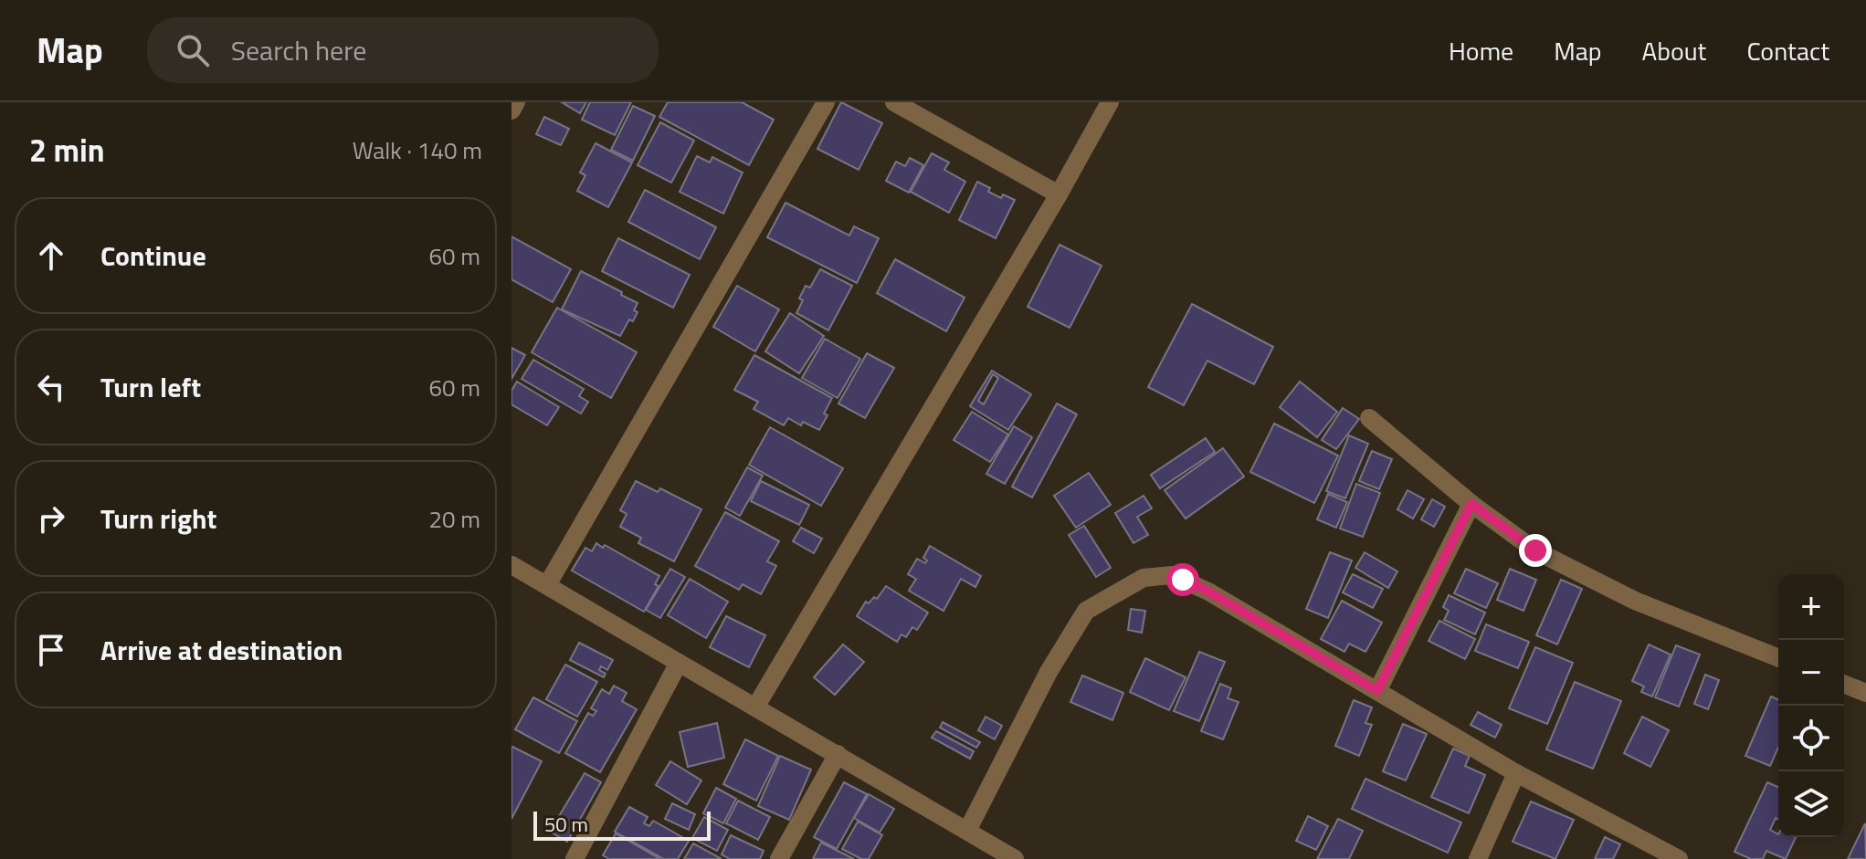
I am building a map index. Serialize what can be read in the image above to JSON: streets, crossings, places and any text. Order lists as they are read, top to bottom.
{
  "scale_bar": "50 m",
  "page": {
    "header": "Map",
    "search": "Search here",
    "nav": [
      "Home",
      "Map",
      "About",
      "Contact"
    ],
    "heading": ["2 min", "Walk · 140 m"],
    "list": [
      ["Continue", "60 m"],
      ["Turn left", "60 m"],
      ["Turn right", "20 m"],
      "Arrive at destination"
    ],
    "map_buttons": ["+", "−"],
    "scale": "50 m"
  }
}
